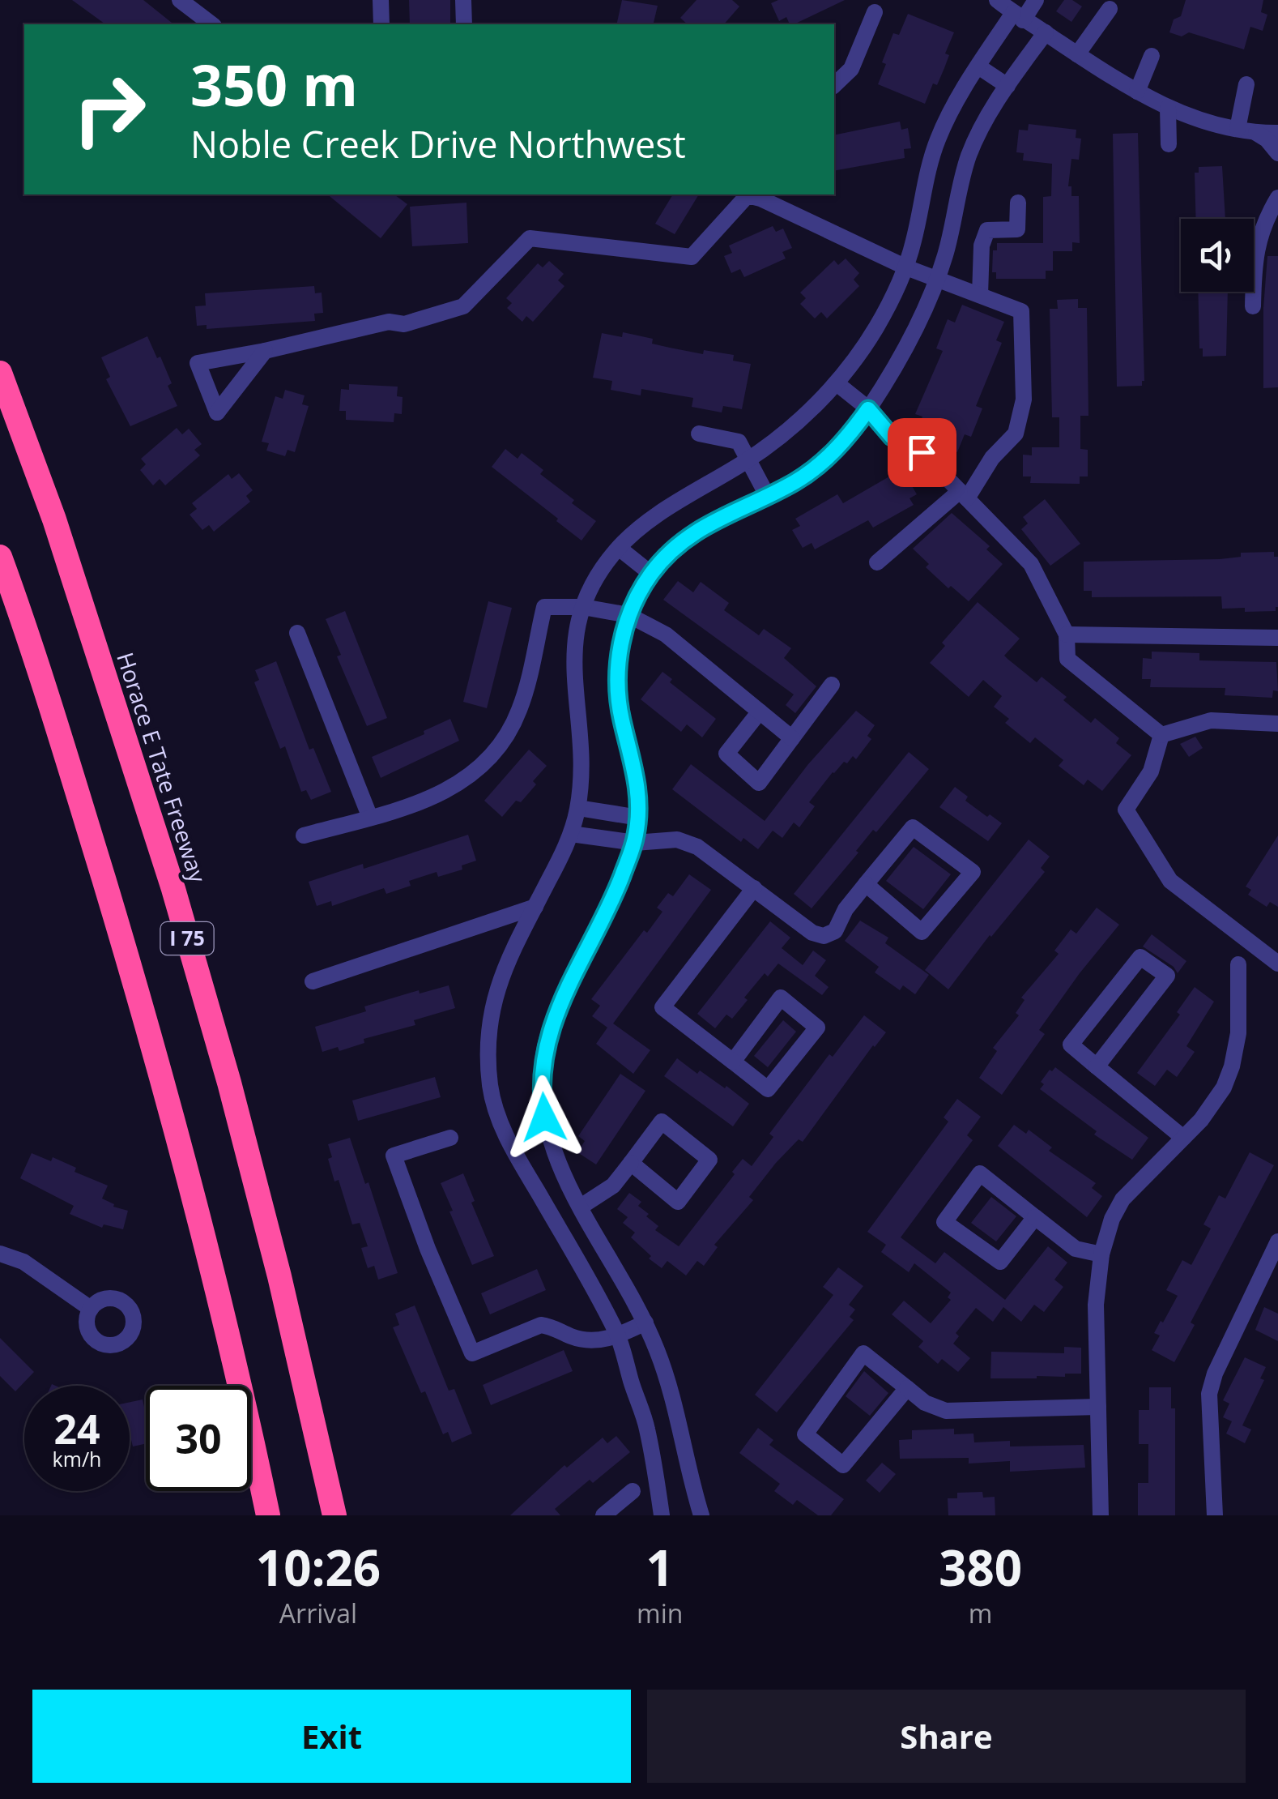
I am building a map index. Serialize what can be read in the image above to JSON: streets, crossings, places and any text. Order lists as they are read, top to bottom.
{
  "streets": {
    "highway": ["Horace E Tate Freeway", "I 75"]
  },
  "page": {
    "turn": ["350 m", "Noble Creek Drive Northwest"],
    "speed": "24 km/h",
    "limit": "30",
    "eta": [
      "10:26",
      "Arrival",
      "1",
      "min",
      "380",
      "m"
    ],
    "buttons": ["Exit", "Share"]
  }
}
